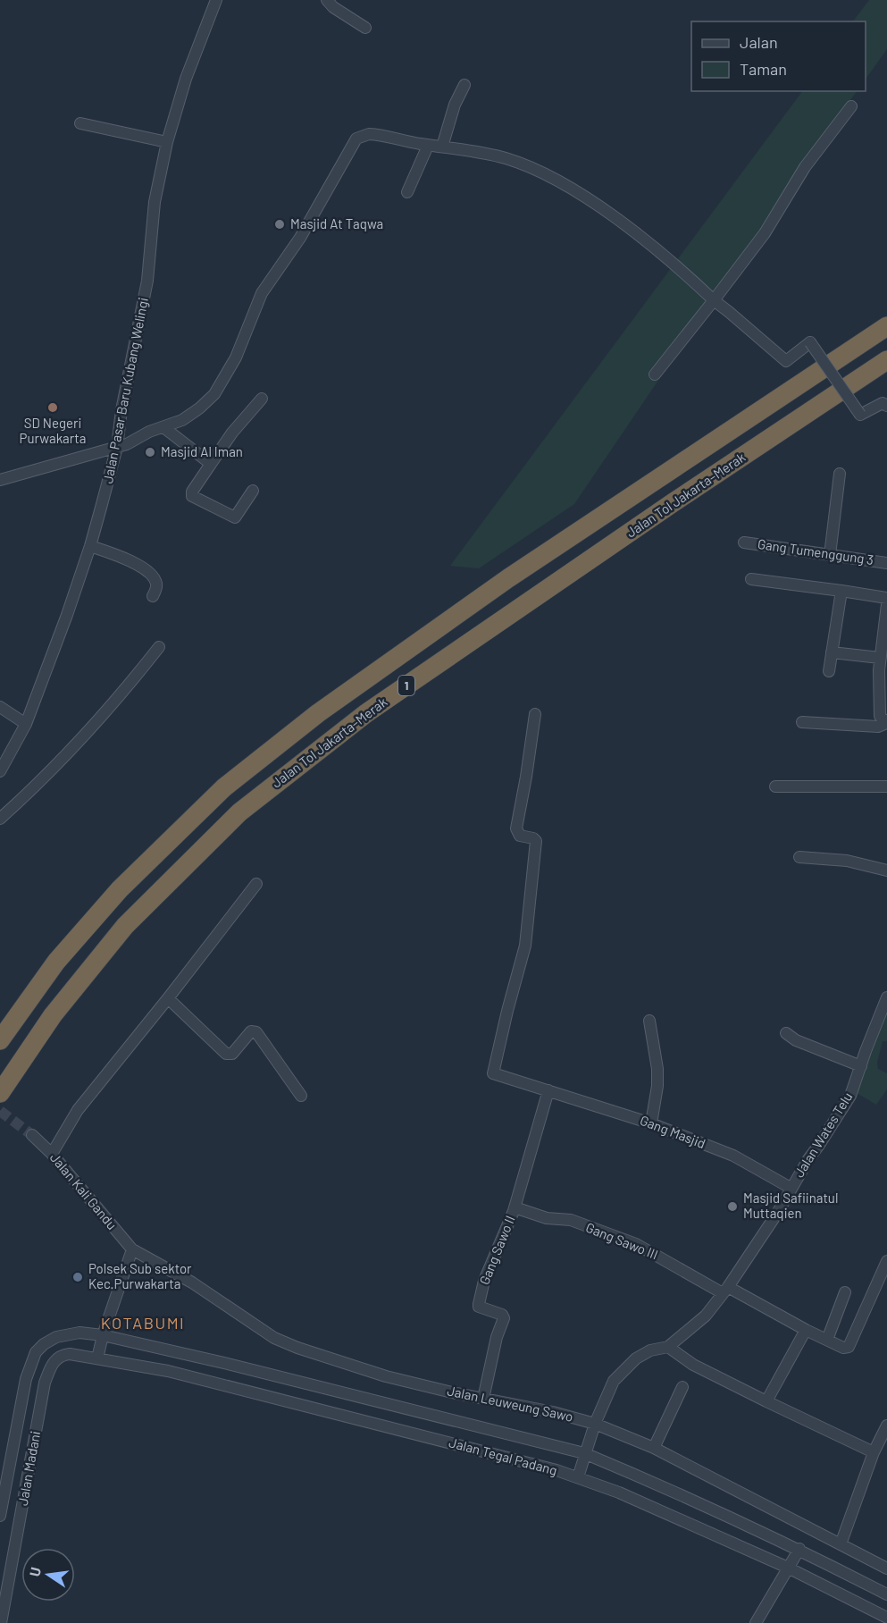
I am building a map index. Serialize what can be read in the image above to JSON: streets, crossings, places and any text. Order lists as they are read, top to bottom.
{
  "streets": {
    "highway": ["Jalan Tol Jakarta–Merak", "1"],
    "street": [
      "Jalan Pasar Baru Kubang Welingi",
      "Gang Tumenggung 3",
      "Gang Masjid",
      "Jalan Wates Telu",
      "Jalan Kali Gandu",
      "Gang Sawo III",
      "Gang Sawo II",
      "Jalan Leuweung Sawo",
      "Jalan Tegal Padang",
      "Jalan Madani"
    ]
  },
  "crossings": [
    ["Gang Masjid", "Jalan Wates Telu"],
    ["Jalan Wates Telu", "Gang Sawo III"],
    ["Jalan Wates Telu", "Jalan Leuweung Sawo"],
    ["Jalan Wates Telu", "Jalan Tegal Padang"],
    ["Jalan Kali Gandu", "Jalan Leuweung Sawo"],
    ["Gang Sawo III", "Gang Sawo II"],
    ["Gang Sawo II", "Jalan Leuweung Sawo"],
    ["Jalan Tegal Padang", "Jalan Madani"]
  ],
  "districts": ["KOTABUMI"],
  "places": [
    "Masjid At Taqwa",
    "SD Negeri Purwakarta",
    "Masjid Al Iman",
    "Masjid Safiinatul Muttaqien",
    "Polsek Sub sektor Kec.Purwakarta"
  ],
  "legend": ["Jalan", "Taman"],
  "north": "left"
}
